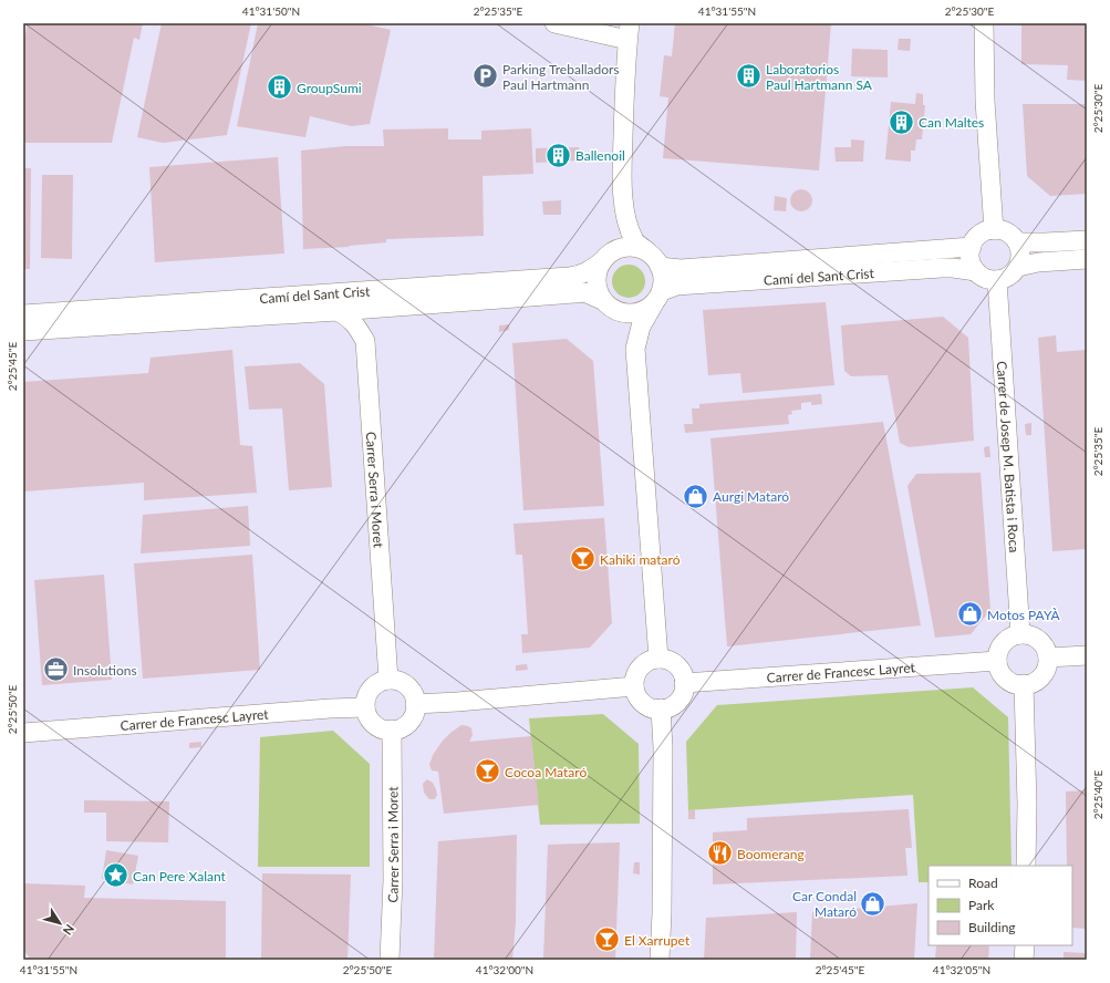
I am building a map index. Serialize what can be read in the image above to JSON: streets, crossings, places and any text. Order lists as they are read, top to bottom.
{
  "streets": {
    "street": [
      "Camí del Sant Crist",
      "Carrer de Josep M. Batista i Roca",
      "Carrer Serra i Moret",
      "Carrer de Francesc Layret"
    ]
  },
  "crossings": [
    ["Camí del Sant Crist", "Carrer de Josep M. Batista i Roca"],
    ["Camí del Sant Crist", "Carrer Serra i Moret"],
    ["Carrer de Josep M. Batista i Roca", "Carrer de Francesc Layret"],
    ["Carrer Serra i Moret", "Carrer de Francesc Layret"]
  ],
  "places": {
    "parking": ["Parking Treballadors Paul Hartmann"],
    "building": [
      "Laboratorios Paul Hartmann SA",
      "GroupSumi",
      "Can Maltes",
      "Ballenoil"
    ],
    "shop": ["Aurgi Mataró", "Motos PAYÀ", "Car Condal Mataró"],
    "bar": ["Kahiki mataró", "Cocoa Mataró", "El Xarrupet"],
    "office": ["Insolutions"],
    "restaurant": ["Boomerang"],
    "place": ["Can Pere Xalant"]
  },
  "legend": ["Road", "Park", "Building"],
  "north": "bottom right",
  "coordinates": [
    "41°31'50\"N",
    "2°25'35\"E",
    "41°31'55\"N",
    "2°25'30\"E",
    "2°25'45\"E",
    "2°25'50\"E",
    "2°25'40\"E",
    "41°32'00\"N",
    "41°32'05\"N"
  ]
}
